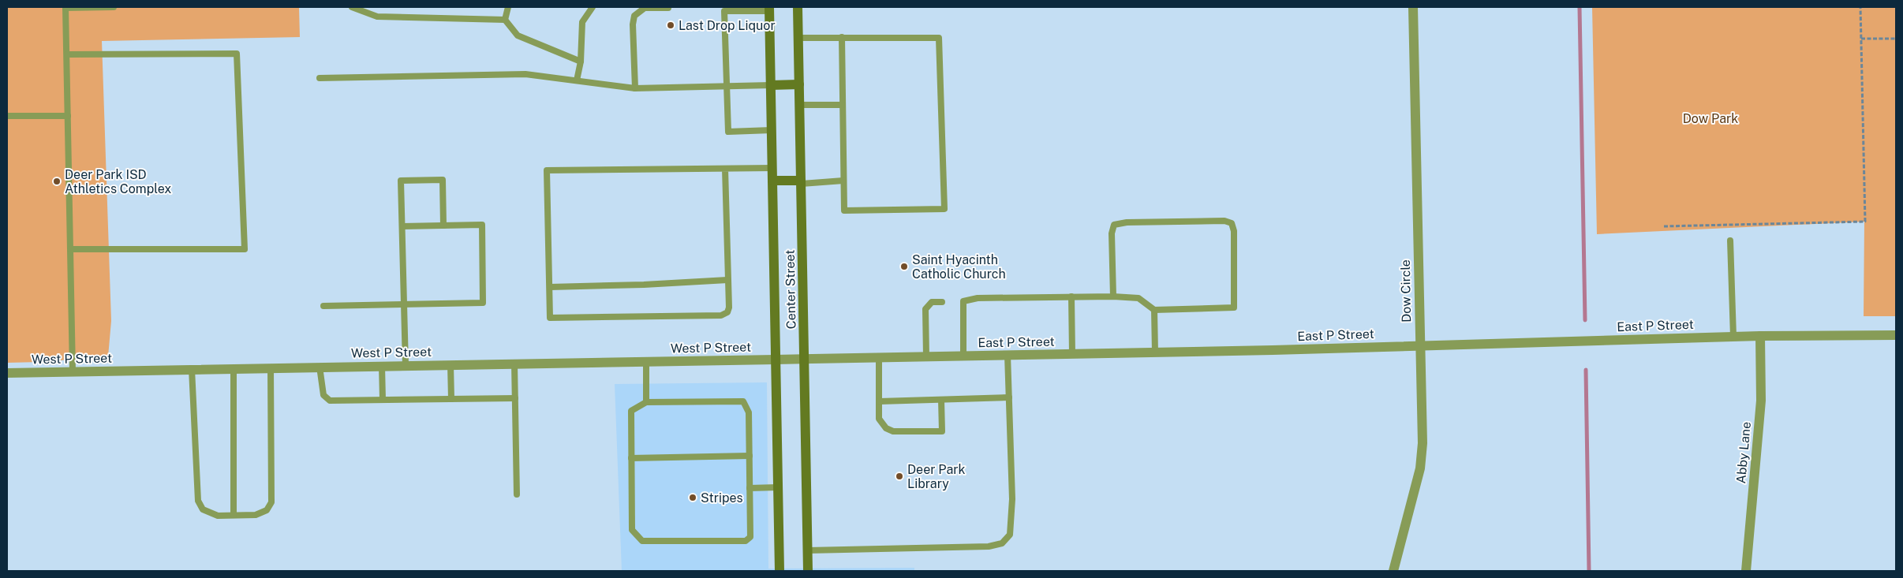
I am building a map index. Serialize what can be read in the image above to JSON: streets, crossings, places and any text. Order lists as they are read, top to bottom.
{
  "streets": {
    "main road": ["Center Street"],
    "street": [
      "Dow Circle",
      "East P Street",
      "West P Street",
      "Abby Lane"
    ]
  },
  "crossings": [
    ["Center Street", "East P Street"],
    ["Center Street", "West P Street"],
    ["Dow Circle", "East P Street"],
    ["East P Street", "West P Street"],
    ["East P Street", "Abby Lane"]
  ],
  "parks": ["Dow Park"],
  "places": [
    "Last Drop Liquor",
    "Deer Park ISD Athletics Complex",
    "Saint Hyacinth Catholic Church",
    "Deer Park Library",
    "Stripes"
  ]
}
